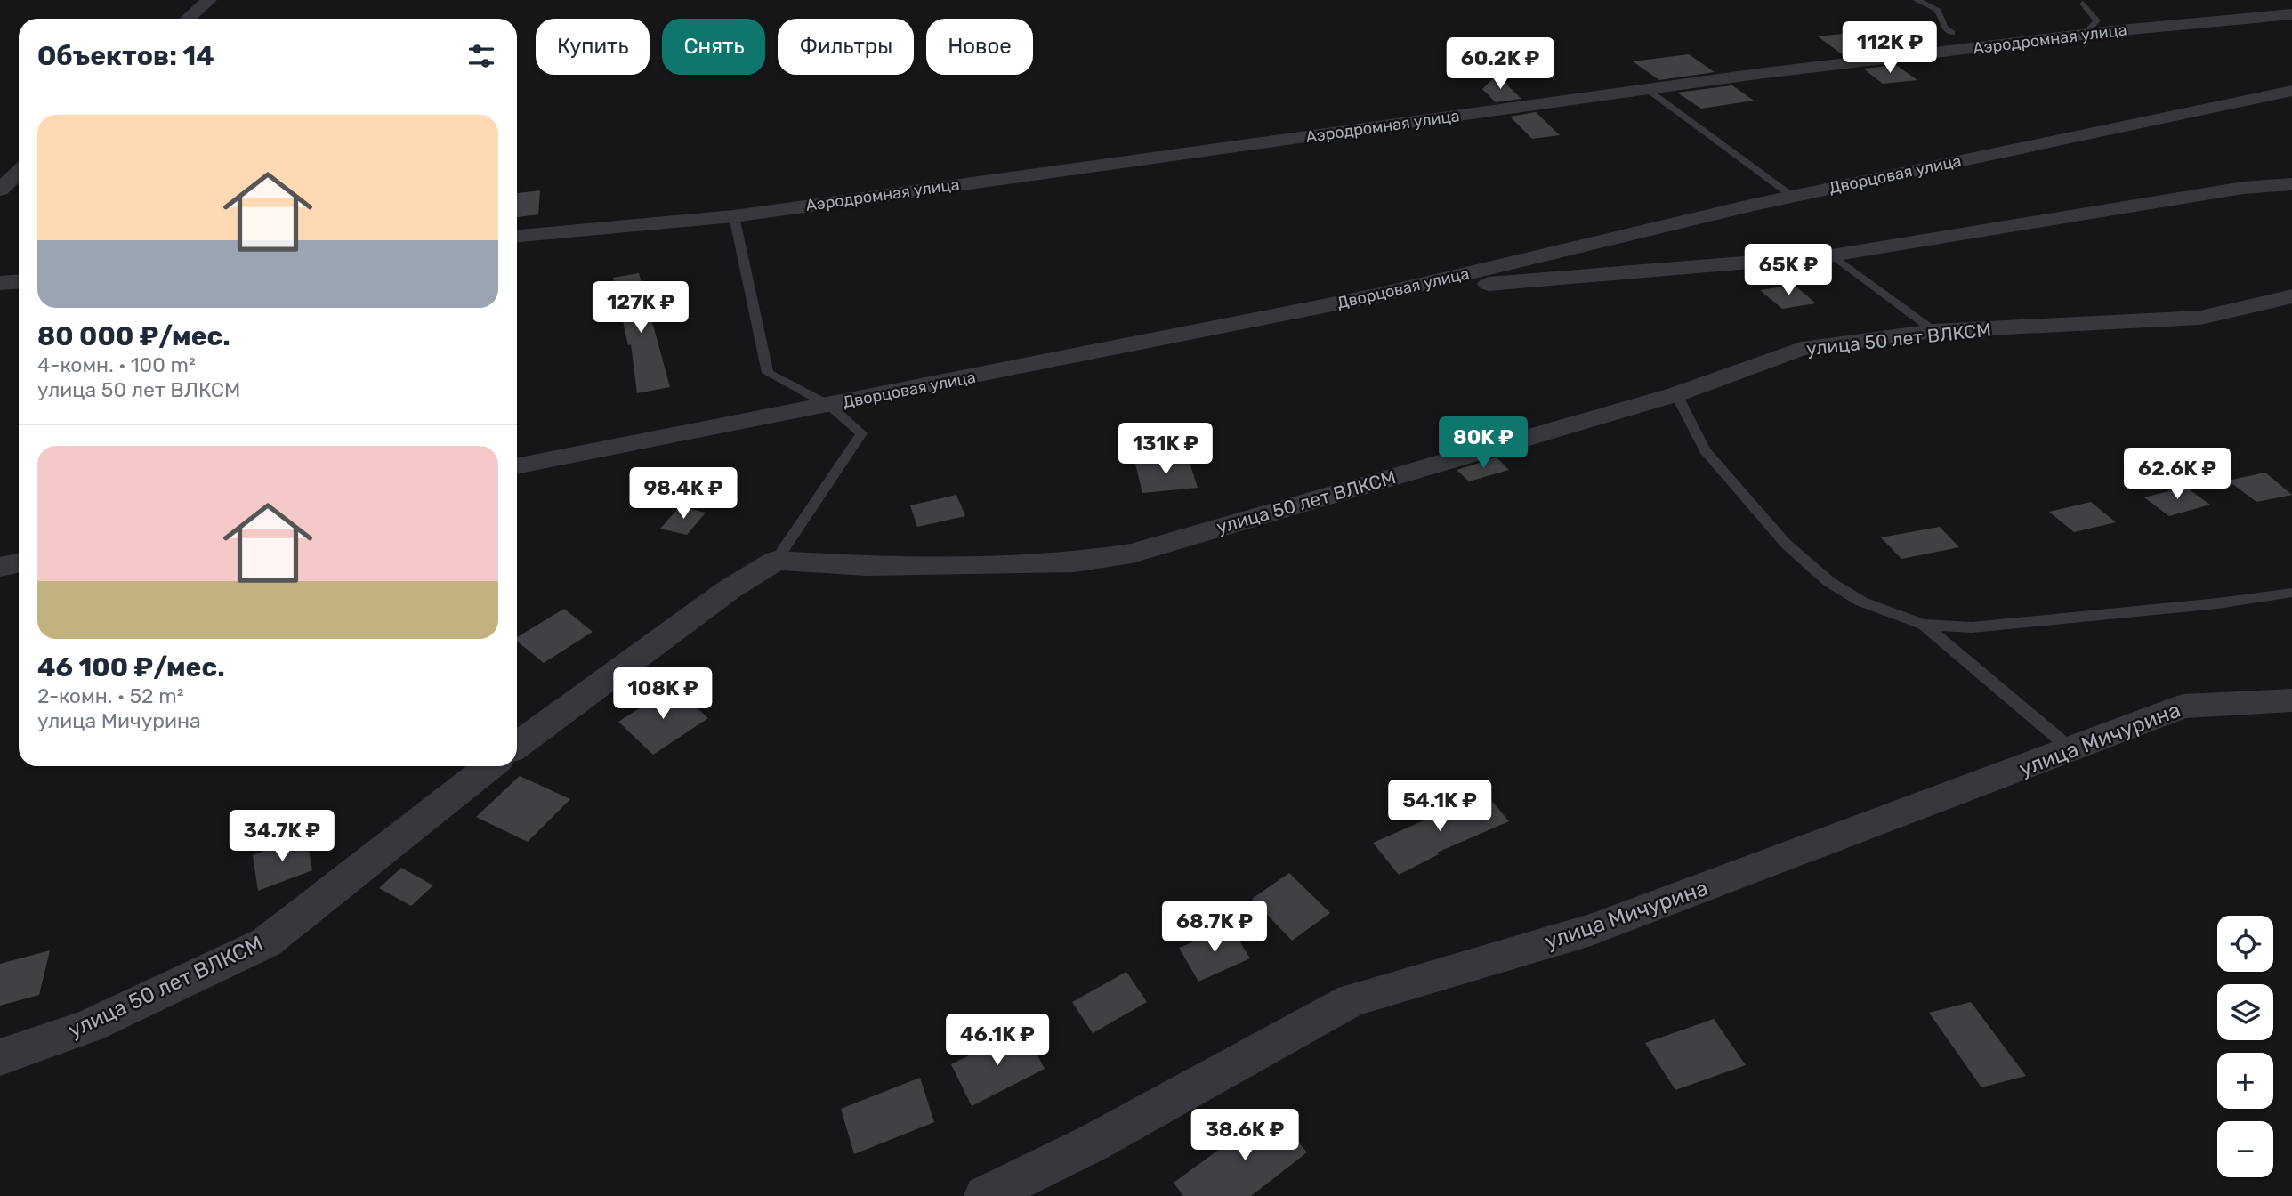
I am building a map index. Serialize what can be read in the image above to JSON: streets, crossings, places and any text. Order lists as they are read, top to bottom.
{
  "streets": {
    "street": [
      "Аэродромная улица",
      "Дворцовая улица",
      "улица 50 лет ВЛКСМ",
      "улица Мичурина"
    ]
  },
  "page": {
    "chip": [
      "Купить",
      "Снять",
      "Фильтры",
      "Новое"
    ],
    "heading": "Объектов: 14",
    "price": [
      "112K ₽",
      "60.2K ₽",
      "65K ₽",
      "127K ₽",
      "80K ₽",
      "131K ₽",
      "62.6K ₽",
      "98.4K ₽",
      "108K ₽",
      "54.1K ₽",
      "34.7K ₽",
      "68.7K ₽",
      "46.1K ₽",
      "38.6K ₽"
    ],
    "list": [
      {
        "name": "80 000 ₽/мес.",
        "note": "4-комн. · 100 m² · улица 50 лет ВЛКСМ"
      },
      {
        "name": "46 100 ₽/мес.",
        "note": "2-комн. · 52 m² · улица Мичурина"
      }
    ],
    "map_buttons": ["+", "−"]
  }
}
